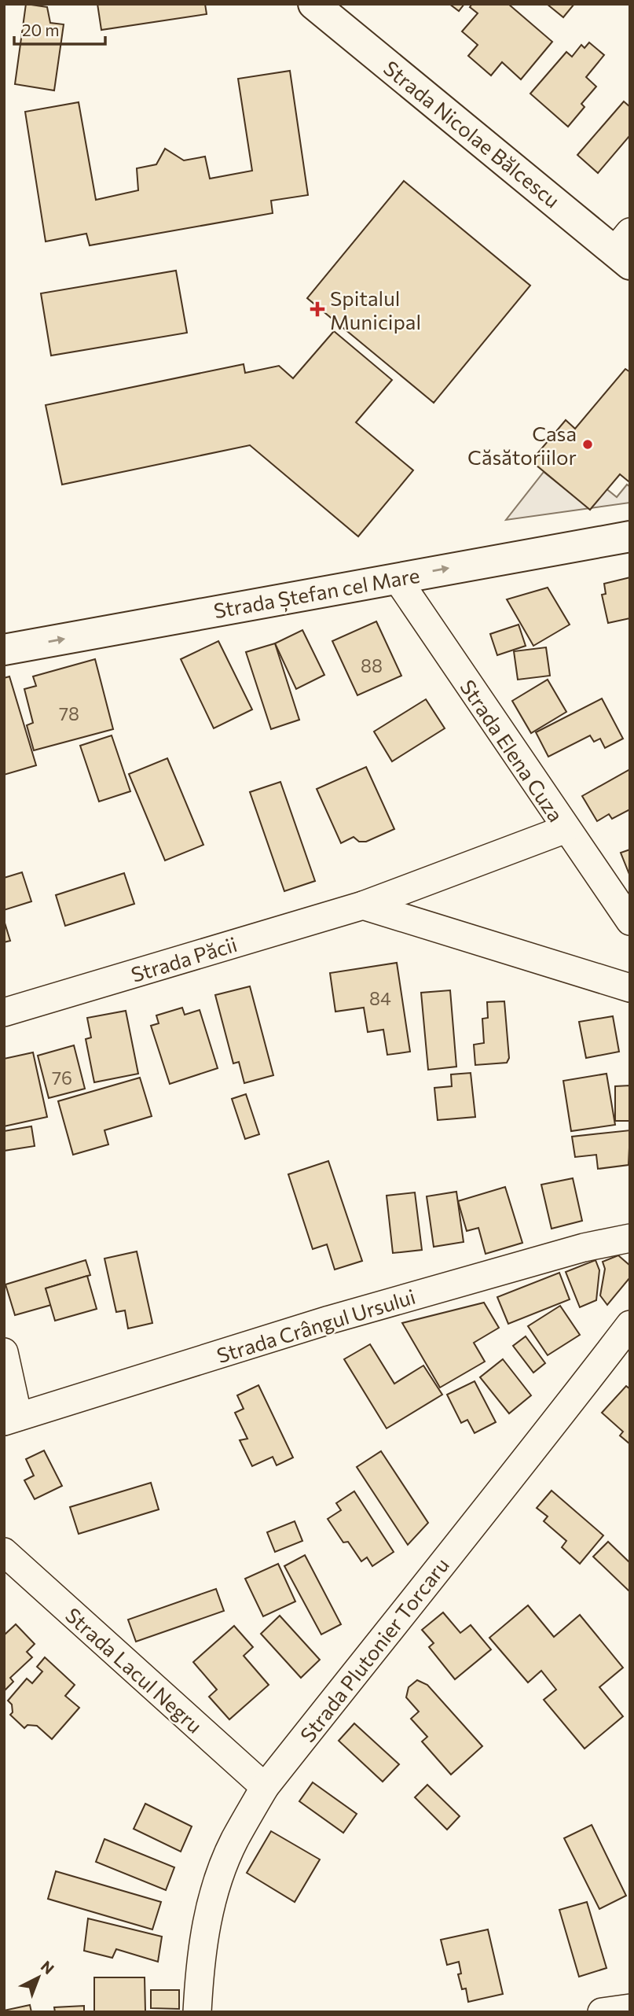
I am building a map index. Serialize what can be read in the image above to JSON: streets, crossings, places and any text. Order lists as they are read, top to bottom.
{
  "streets": {
    "street": [
      "Strada Nicolae Bălcescu",
      "Strada Ștefan cel Mare",
      "Strada Elena Cuza",
      "Strada Păcii",
      "Strada Crângul Ursului",
      "Strada Plutonier Torcaru",
      "Strada Lacul Negru"
    ]
  },
  "crossings": [
    ["Strada Ștefan cel Mare", "Strada Elena Cuza"],
    ["Strada Elena Cuza", "Strada Păcii"],
    ["Strada Plutonier Torcaru", "Strada Lacul Negru"]
  ],
  "one_way": ["Strada Ștefan cel Mare"],
  "places": {
    "health": ["Spitalul Municipal"],
    "other": ["Casa Căsătoriilor"]
  },
  "house_numbers": [
    "88",
    "78",
    "84",
    "76"
  ],
  "scale_bar": "20 m",
  "north": "top right"
}
